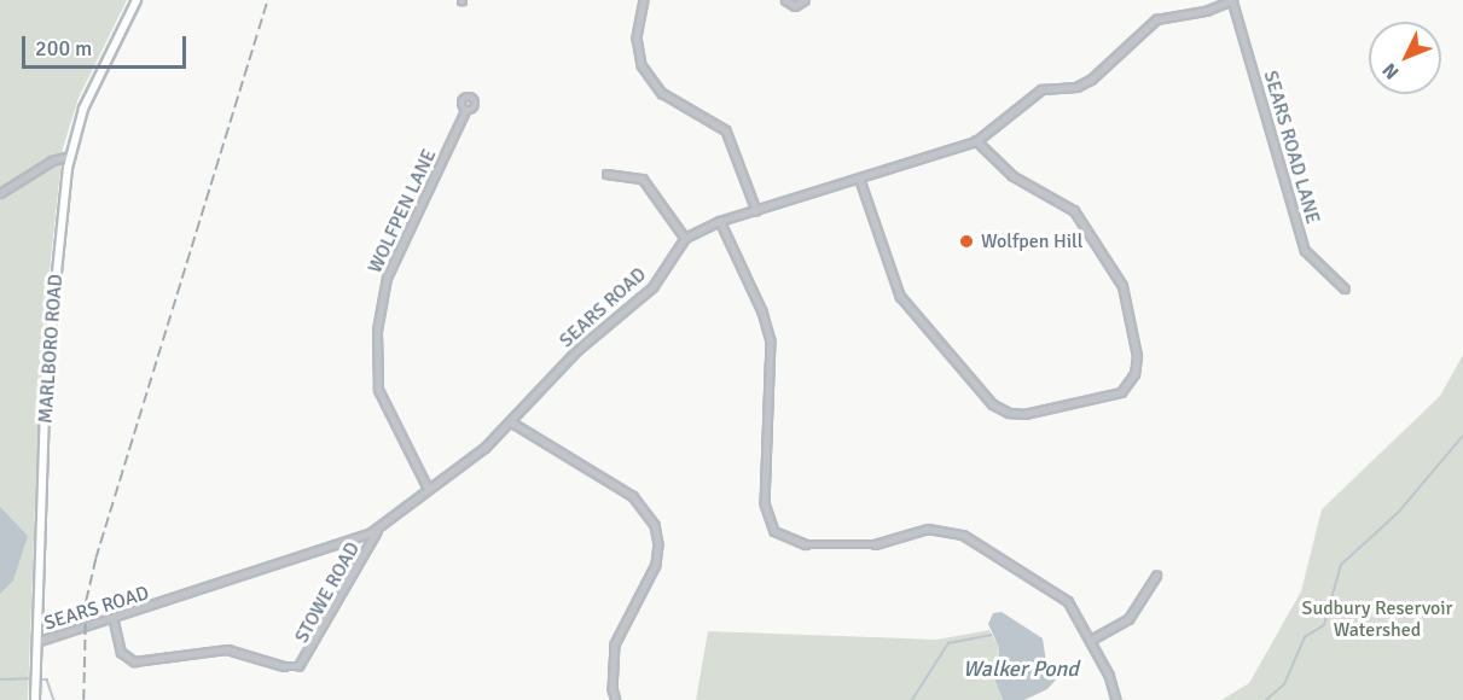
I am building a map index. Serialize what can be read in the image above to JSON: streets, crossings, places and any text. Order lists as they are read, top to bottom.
{
  "streets": {
    "main road": ["MARLBORO ROAD"],
    "street": [
      "SEARS ROAD LANE",
      "WOLFPEN LANE",
      "SEARS ROAD",
      "STOWE ROAD"
    ]
  },
  "crossings": [
    ["WOLFPEN LANE", "SEARS ROAD"],
    ["SEARS ROAD", "MARLBORO ROAD"],
    ["SEARS ROAD", "STOWE ROAD"]
  ],
  "water": ["Walker Pond"],
  "parks": ["Sudbury Reservoir Watershed"],
  "places": ["Wolfpen Hill"],
  "scale_bar": "200 m",
  "north": "bottom left"
}
